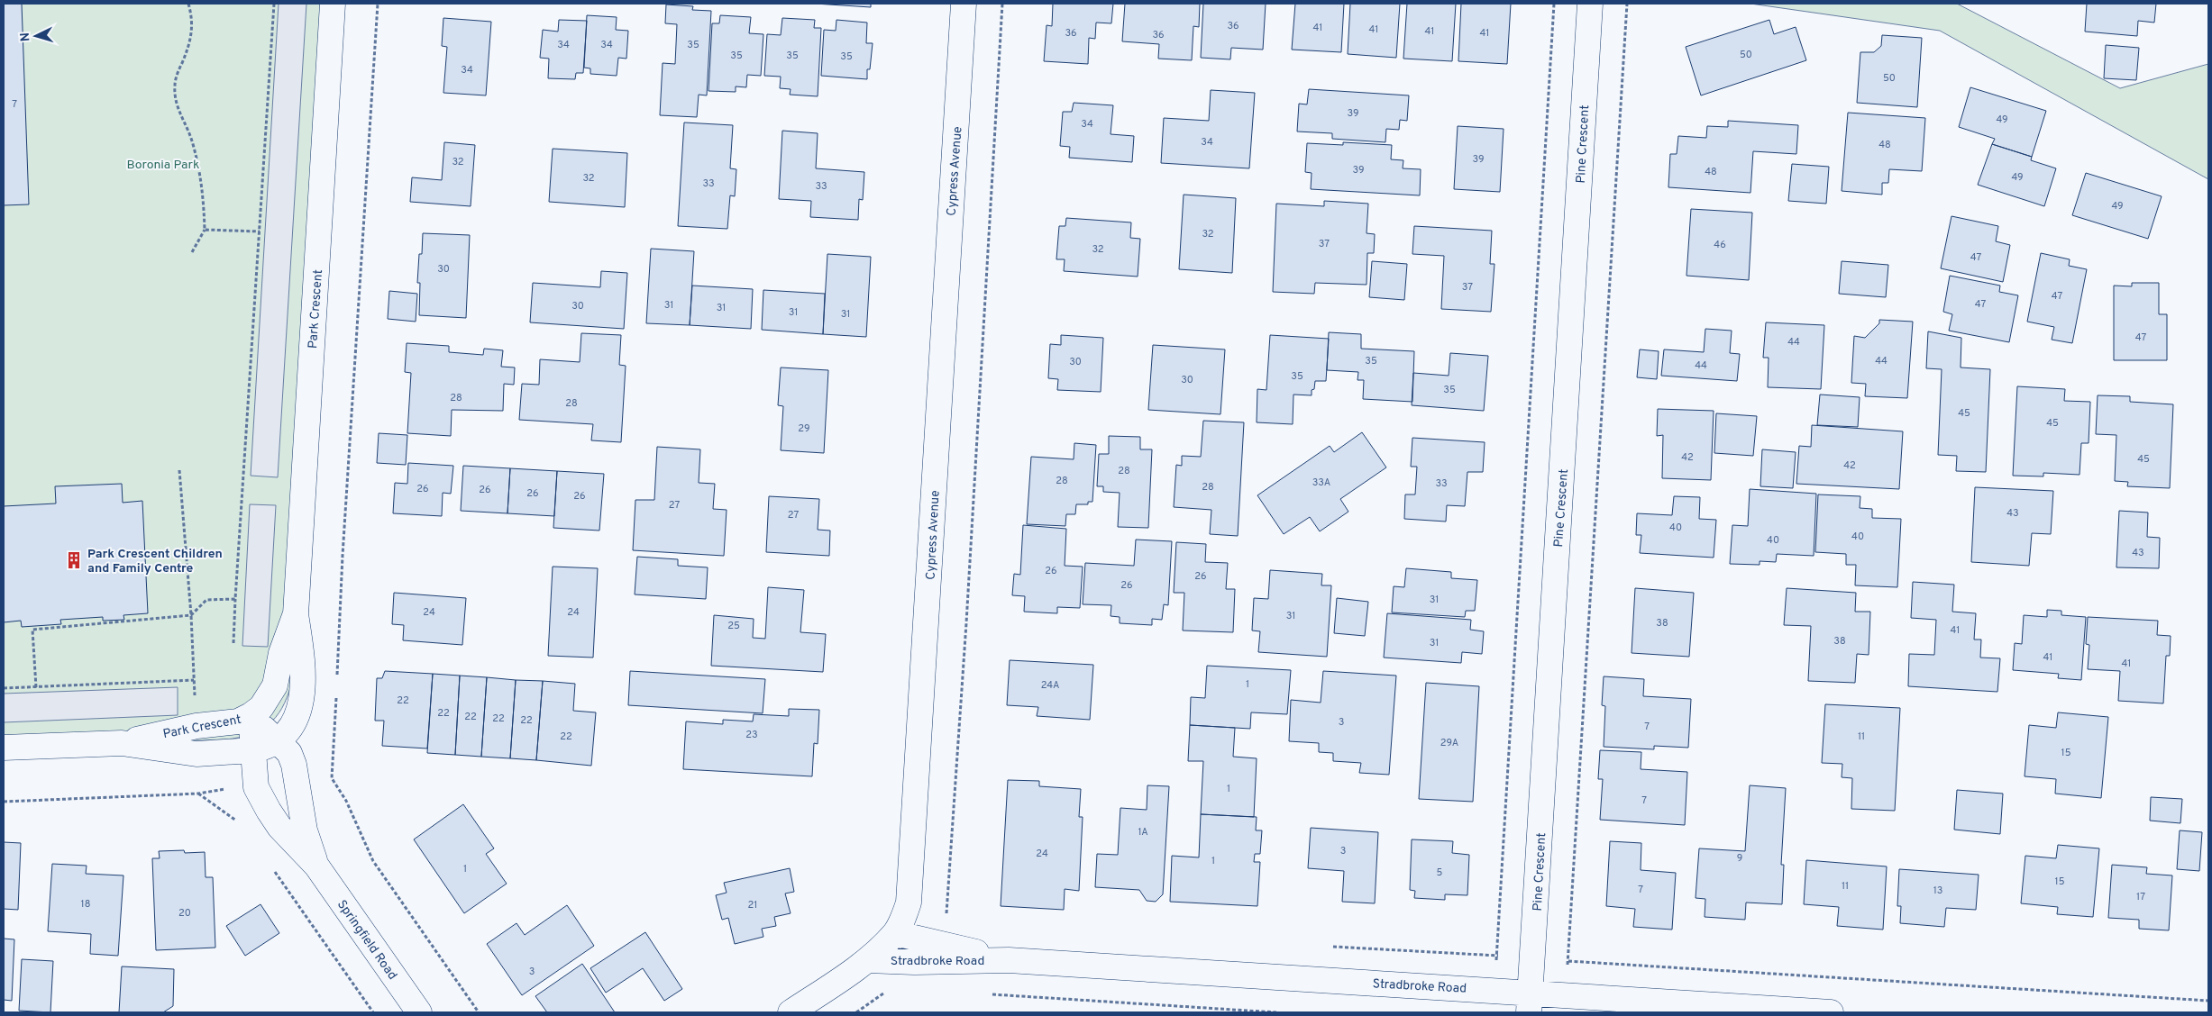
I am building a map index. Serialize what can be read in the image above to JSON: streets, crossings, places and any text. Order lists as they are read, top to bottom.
{
  "streets": {
    "street": [
      "Pine Crescent",
      "Cypress Avenue",
      "Park Crescent",
      "Springfield Road",
      "Stradbroke Road"
    ]
  },
  "crossings": [
    ["Pine Crescent", "Stradbroke Road"],
    ["Cypress Avenue", "Stradbroke Road"],
    ["Park Crescent", "Springfield Road"]
  ],
  "parks": ["Boronia Park"],
  "places": {
    "building": ["Park Crescent Children and Family Centre"]
  },
  "house_numbers": [
    "36",
    "41",
    "41",
    "41",
    "36",
    "41",
    "36",
    "34",
    "34",
    "35",
    "50",
    "35",
    "35",
    "35",
    "34",
    "50",
    "7",
    "39",
    "49",
    "34",
    "34",
    "48",
    "39",
    "32",
    "39",
    "48",
    "49",
    "32",
    "33",
    "33",
    "49",
    "32",
    "37",
    "46",
    "32",
    "47",
    "30",
    "37",
    "47",
    "47",
    "31",
    "30",
    "31",
    "31",
    "31",
    "47",
    "44",
    "35",
    "44",
    "30",
    "44",
    "35",
    "30",
    "35",
    "28",
    "28",
    "45",
    "45",
    "29",
    "42",
    "45",
    "42",
    "28",
    "28",
    "33A",
    "33",
    "28",
    "26",
    "26",
    "26",
    "26",
    "27",
    "43",
    "27",
    "40",
    "40",
    "40",
    "43",
    "26",
    "26",
    "26",
    "31",
    "24",
    "24",
    "31",
    "38",
    "25",
    "41",
    "38",
    "31",
    "41",
    "41",
    "1",
    "24A",
    "22",
    "22",
    "22",
    "22",
    "22",
    "3",
    "7",
    "23",
    "22",
    "11",
    "29A",
    "15",
    "1",
    "7",
    "1A",
    "3",
    "24",
    "9",
    "1",
    "1",
    "5",
    "15",
    "11",
    "7",
    "13",
    "17",
    "18",
    "21",
    "20",
    "3"
  ],
  "north": "left"
}
